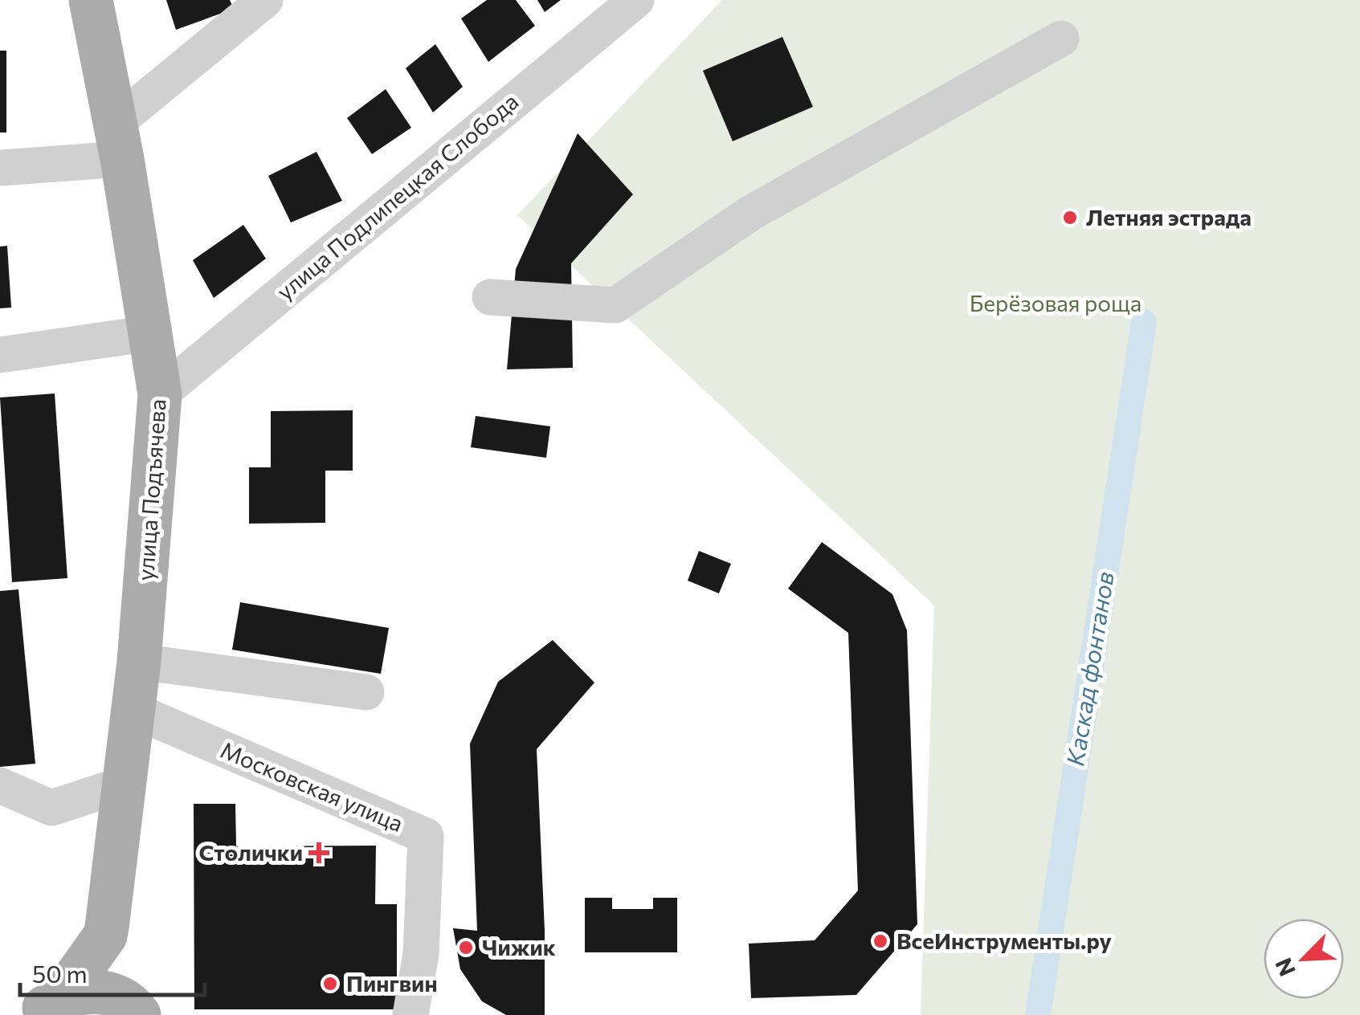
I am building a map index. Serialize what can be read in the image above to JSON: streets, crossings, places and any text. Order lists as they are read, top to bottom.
{
  "streets": {
    "main road": ["улица Подъячева"],
    "street": ["улица Подлипецкая Слобода", "Московская улица"]
  },
  "crossings": [
    ["улица Подлипецкая Слобода", "улица Подъячева"],
    ["улица Подъячева", "Московская улица"]
  ],
  "water": ["Каскад фонтанов"],
  "parks": ["Берёзовая роща"],
  "places": {
    "other": [
      "Летняя эстрада",
      "ВсеИнструменты.ру",
      "Чижик",
      "Пингвин"
    ],
    "health": ["Столички"]
  },
  "scale_bar": "50 m",
  "north": "bottom left"
}
